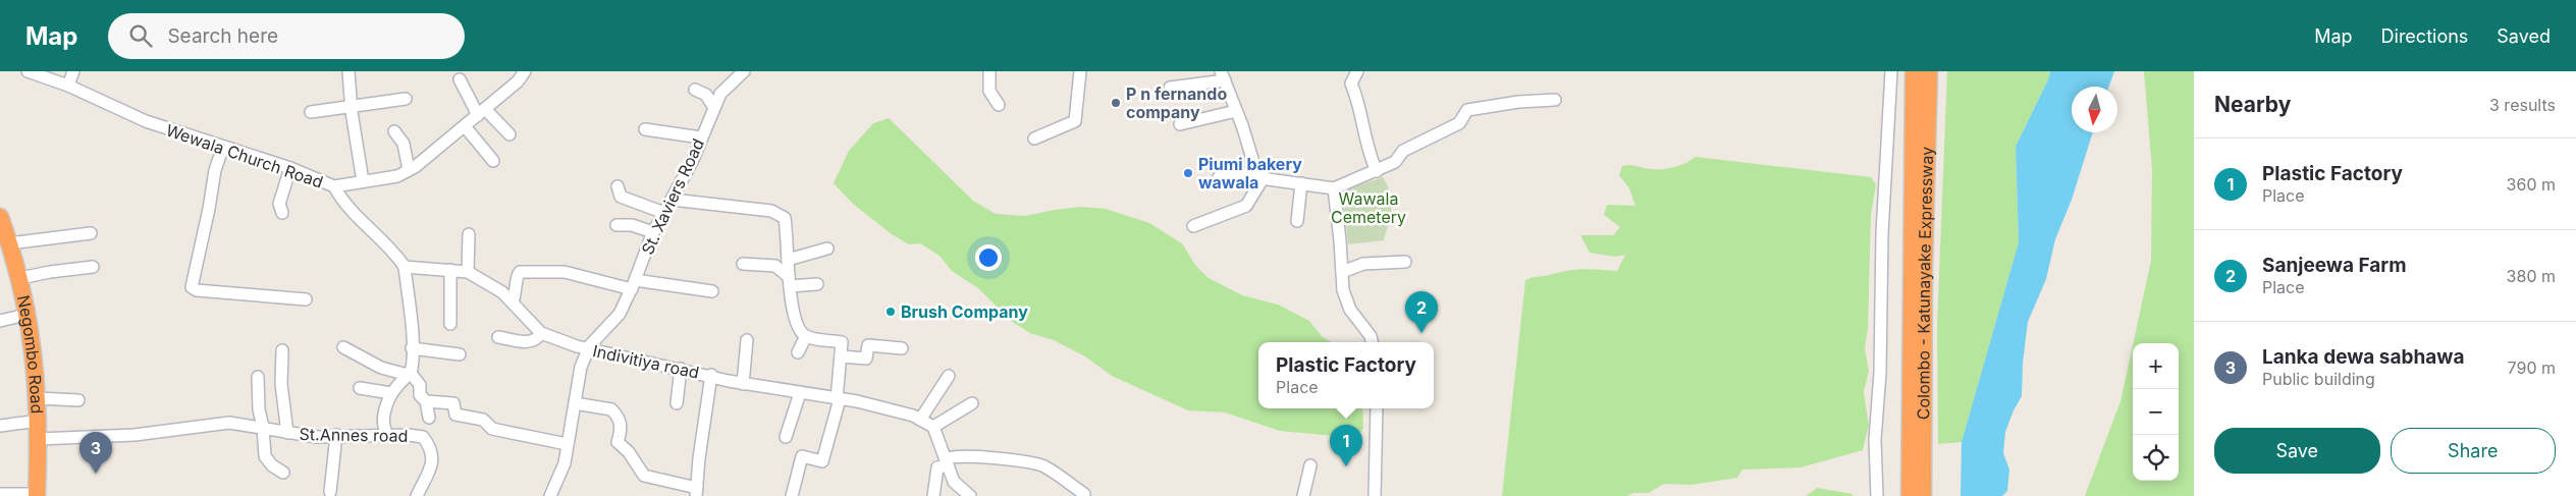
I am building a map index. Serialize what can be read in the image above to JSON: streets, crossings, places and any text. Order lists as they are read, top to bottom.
{
  "streets": {
    "highway": ["Colombo - Katunayake Expressway", "Negombo Road"],
    "street": [
      "Wewala Church Road",
      "St. Xaviers Road",
      "Indivitiya road",
      "St.Annes road"
    ]
  },
  "crossings": [
    ["St. Xaviers Road", "Indivitiya road"],
    ["Negombo Road", "St.Annes road"]
  ],
  "parks": ["Wawala Cemetery"],
  "places": ["P n fernando company", "Piumi bakery wawala", "Brush Company"],
  "north": "bottom",
  "page": {
    "header": "Map",
    "search": "Search here",
    "nav": ["Map", "Directions", "Saved"],
    "heading": ["Nearby", "3 results"],
    "list": [
      {
        "mark": "1",
        "name": "Plastic Factory",
        "note": "Place",
        "value": "360 m"
      },
      {
        "mark": "2",
        "name": "Sanjeewa Farm",
        "note": "Place",
        "value": "380 m"
      },
      {
        "mark": "3",
        "name": "Lanka dewa sabhawa",
        "note": "Public building",
        "value": "790 m"
      }
    ],
    "pins": ["2", "1", "3"],
    "popup": ["Plastic Factory", "Place"],
    "map_buttons": ["+", "−"],
    "buttons": ["Save", "Share"]
  }
}
